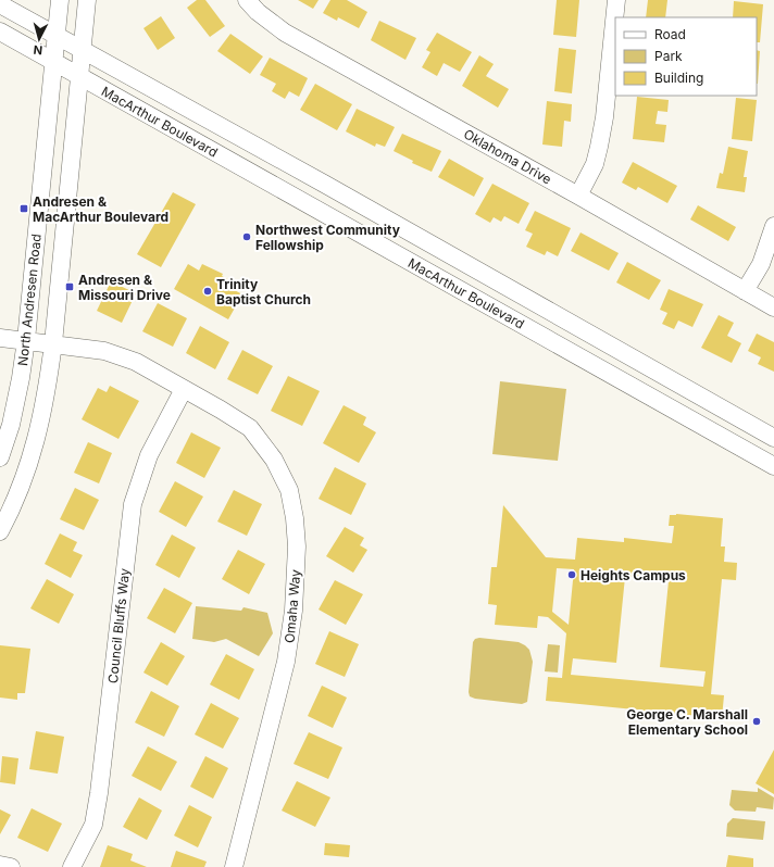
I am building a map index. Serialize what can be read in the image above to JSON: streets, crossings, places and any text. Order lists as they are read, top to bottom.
{
  "streets": {
    "street": [
      "MacArthur Boulevard",
      "Oklahoma Drive",
      "North Andresen Road",
      "Omaha Way",
      "Council Bluffs Way"
    ]
  },
  "crossings": [
    ["MacArthur Boulevard", "North Andresen Road"],
    ["North Andresen Road", "Omaha Way"],
    ["Omaha Way", "Council Bluffs Way"]
  ],
  "places": {
    "transit": ["Andresen & MacArthur Boulevard", "Andresen & Missouri Drive"],
    "other": [
      "Northwest Community Fellowship",
      "Trinity Baptist Church",
      "Heights Campus",
      "George C. Marshall Elementary School"
    ]
  },
  "legend": ["Road", "Park", "Building"],
  "north": "bottom"
}
